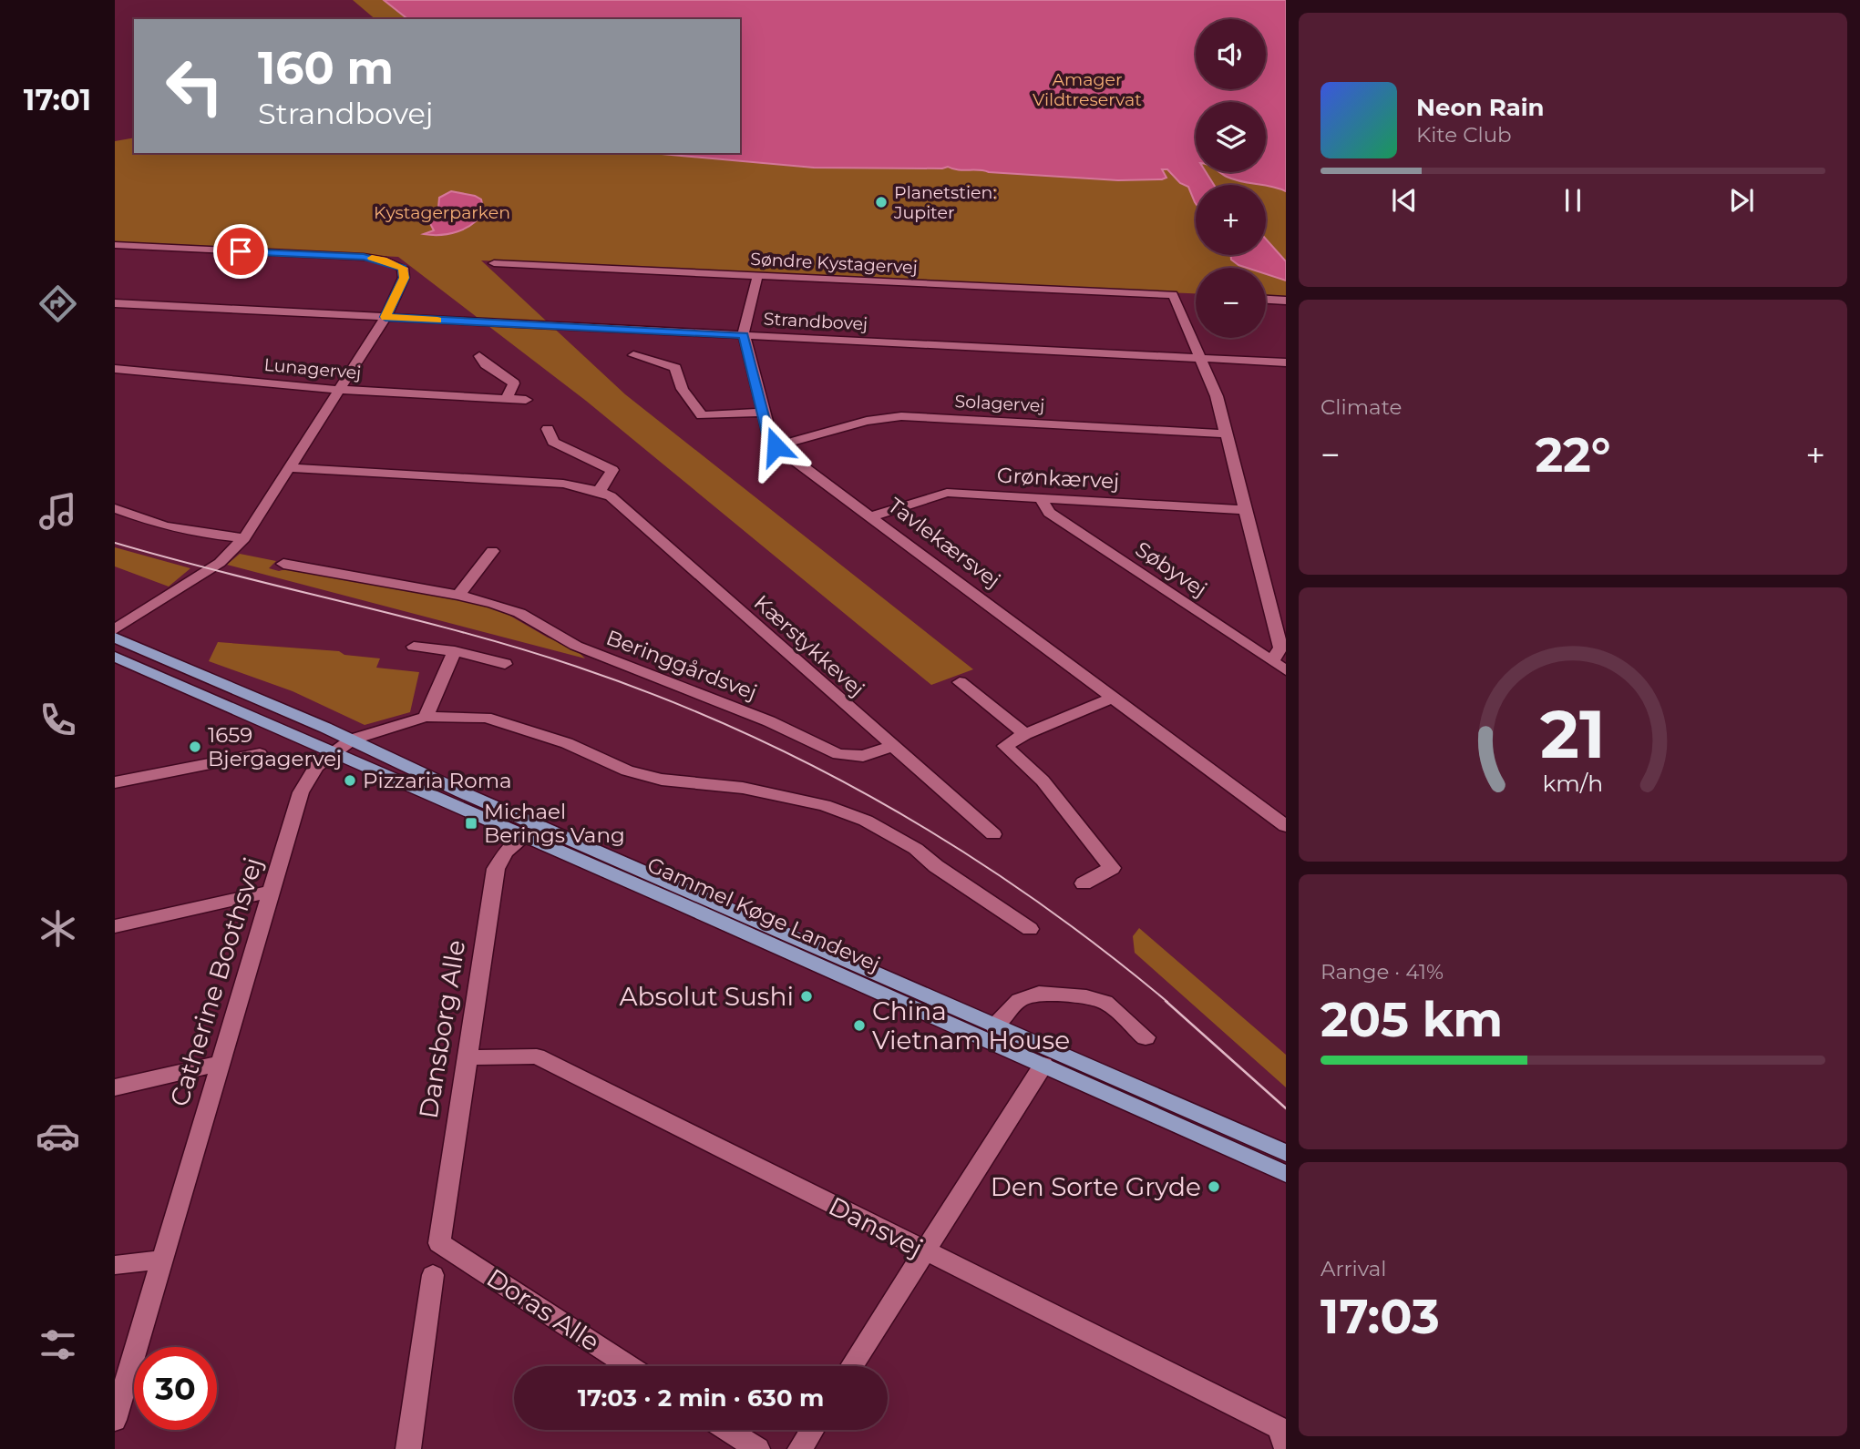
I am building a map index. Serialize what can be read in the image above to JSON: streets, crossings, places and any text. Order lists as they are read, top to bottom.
{
  "streets": {
    "main road": ["Gammel Køge Landevej"],
    "street": [
      "Søndre Kystagervej",
      "Strandbovej",
      "Lunagervej",
      "Solagervej",
      "Grønkærvej",
      "Tavlekærsvej",
      "Søbyvej",
      "Kærstykkevej",
      "Beringgårdsvej",
      "Catherine Boothsvej",
      "Dansborg Alle",
      "Dansvej",
      "Doras Alle"
    ]
  },
  "crossings": [
    ["Søndre Kystagervej", "Strandbovej"],
    ["Solagervej", "Tavlekærsvej"],
    ["Grønkærvej", "Tavlekærsvej"],
    ["Grønkærvej", "Søbyvej"],
    ["Kærstykkevej", "Beringgårdsvej"],
    ["Gammel Køge Landevej", "Catherine Boothsvej"],
    ["Gammel Køge Landevej", "Dansborg Alle"],
    ["Dansborg Alle", "Dansvej"],
    ["Dansborg Alle", "Doras Alle"]
  ],
  "parks": ["Amager Vildtreservat", "Kystagerparken"],
  "places": {
    "other": [
      "Planetstien: Jupiter",
      "1659 Bjergagervej",
      "Pizzaria Roma",
      "Absolut Sushi",
      "China Vietnam House",
      "Den Sorte Gryde"
    ],
    "transit": ["Michael Berings Vang"]
  },
  "page": {
    "tabs": "17:01",
    "map_buttons": ["+", "−"],
    "turn": ["160 m", "Strandbovej"],
    "song": ["Neon Rain", "Kite Club"],
    "tile": [
      "Climate",
      ["Range · 41%", "205 km"],
      ["Arrival", "17:03"]
    ],
    "heat": ["−", "22°", "+"],
    "limit": "30",
    "trip": "17:03 · 2 min · 630 m",
    "gauge": ["21", "km/h"]
  }
}
